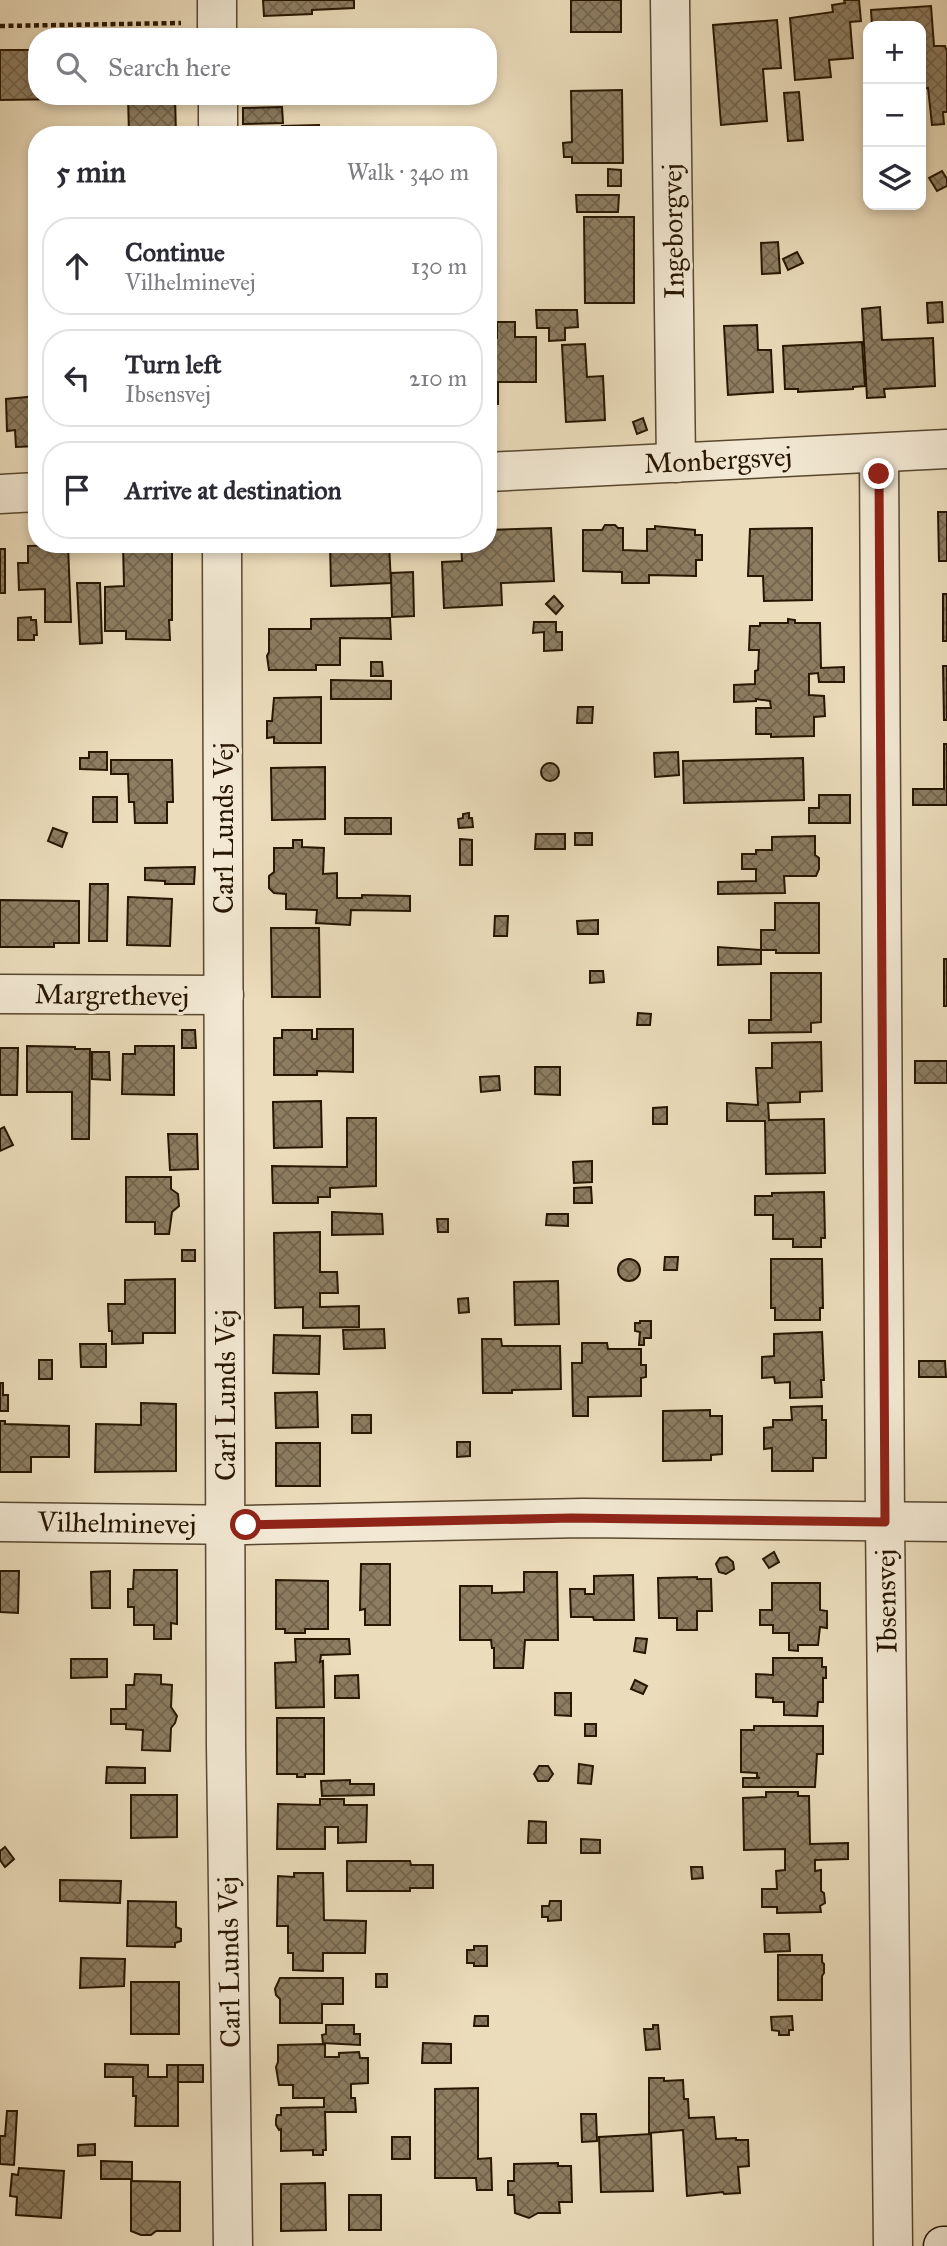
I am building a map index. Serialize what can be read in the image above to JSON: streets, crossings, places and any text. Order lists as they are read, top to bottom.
{
  "streets": {
    "street": [
      "Ingeborgvej",
      "Monbergsvej",
      "Carl Lunds Vej",
      "Margrethevej",
      "Vilhelminevej",
      "Ibsensvej"
    ]
  },
  "crossings": [
    ["Ingeborgvej", "Monbergsvej"],
    ["Monbergsvej", "Ibsensvej"],
    ["Carl Lunds Vej", "Margrethevej"],
    ["Carl Lunds Vej", "Vilhelminevej"],
    ["Vilhelminevej", "Ibsensvej"]
  ],
  "page": {
    "map_buttons": ["+", "−"],
    "search": "Search here",
    "heading": ["5 min", "Walk · 340 m"],
    "list": [
      ["Continue", "Vilhelminevej", "130 m"],
      ["Turn left", "Ibsensvej", "210 m"],
      "Arrive at destination"
    ]
  }
}
